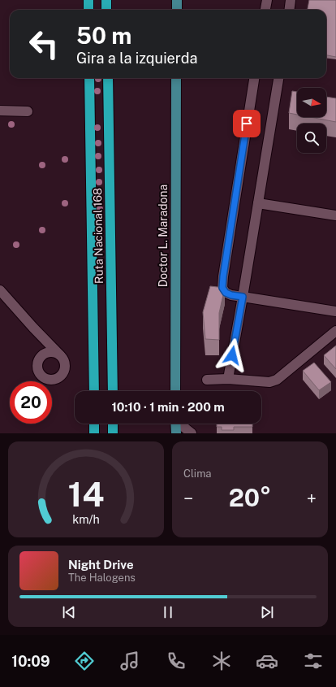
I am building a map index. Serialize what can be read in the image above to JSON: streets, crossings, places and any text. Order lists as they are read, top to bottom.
{
  "streets": {
    "highway": ["Ruta Nacional 168"],
    "main road": ["Doctor L. Maradona"]
  },
  "north": "right",
  "page": {
    "turn": ["50 m", "Gira a la izquierda"],
    "limit": "20",
    "trip": "10:10 · 1 min · 200 m",
    "tile": "Clima",
    "heat": ["−", "20°", "+"],
    "song": ["Night Drive", "The Halogens"],
    "tabs": "10:09",
    "gauge": ["14", "km/h"]
  }
}
